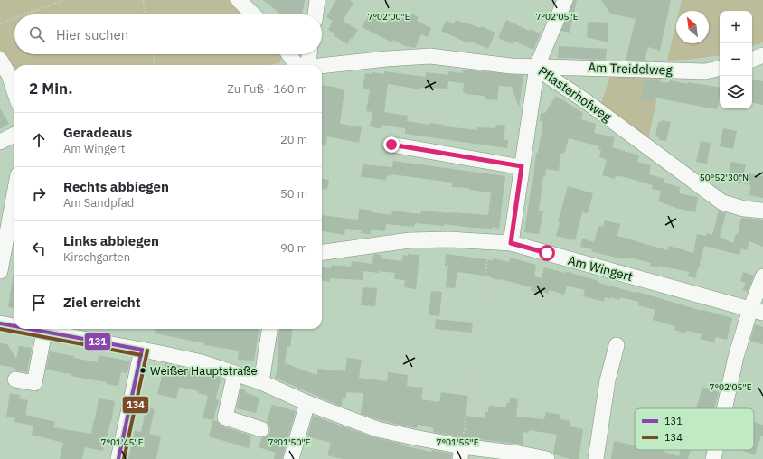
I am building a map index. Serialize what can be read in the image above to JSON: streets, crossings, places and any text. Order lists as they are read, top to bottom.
{
  "streets": {
    "street": ["Am Treidelweg", "Pflasterhofweg", "Am Wingert"]
  },
  "crossings": [
    ["Am Treidelweg", "Pflasterhofweg"]
  ],
  "places": ["Weißer Hauptstraße"],
  "lines": ["transit line 131", "transit line 134"],
  "legend": ["131", "134"],
  "north": "top left",
  "page": {
    "map_buttons": ["+", "−"],
    "search": "Hier suchen",
    "heading": ["2 Min.", "Zu Fuß · 160 m"],
    "list": [
      ["Geradeaus", "Am Wingert", "20 m"],
      ["Rechts abbiegen", "Am Sandpfad", "50 m"],
      ["Links abbiegen", "Kirschgarten", "90 m"],
      "Ziel erreicht"
    ]
  },
  "coordinates": [
    "7°02'00\"E",
    "7°02'05\"E",
    "50°52'30\"N",
    "7°01'45\"E",
    "7°01'50\"E",
    "7°01'55\"E"
  ]
}
